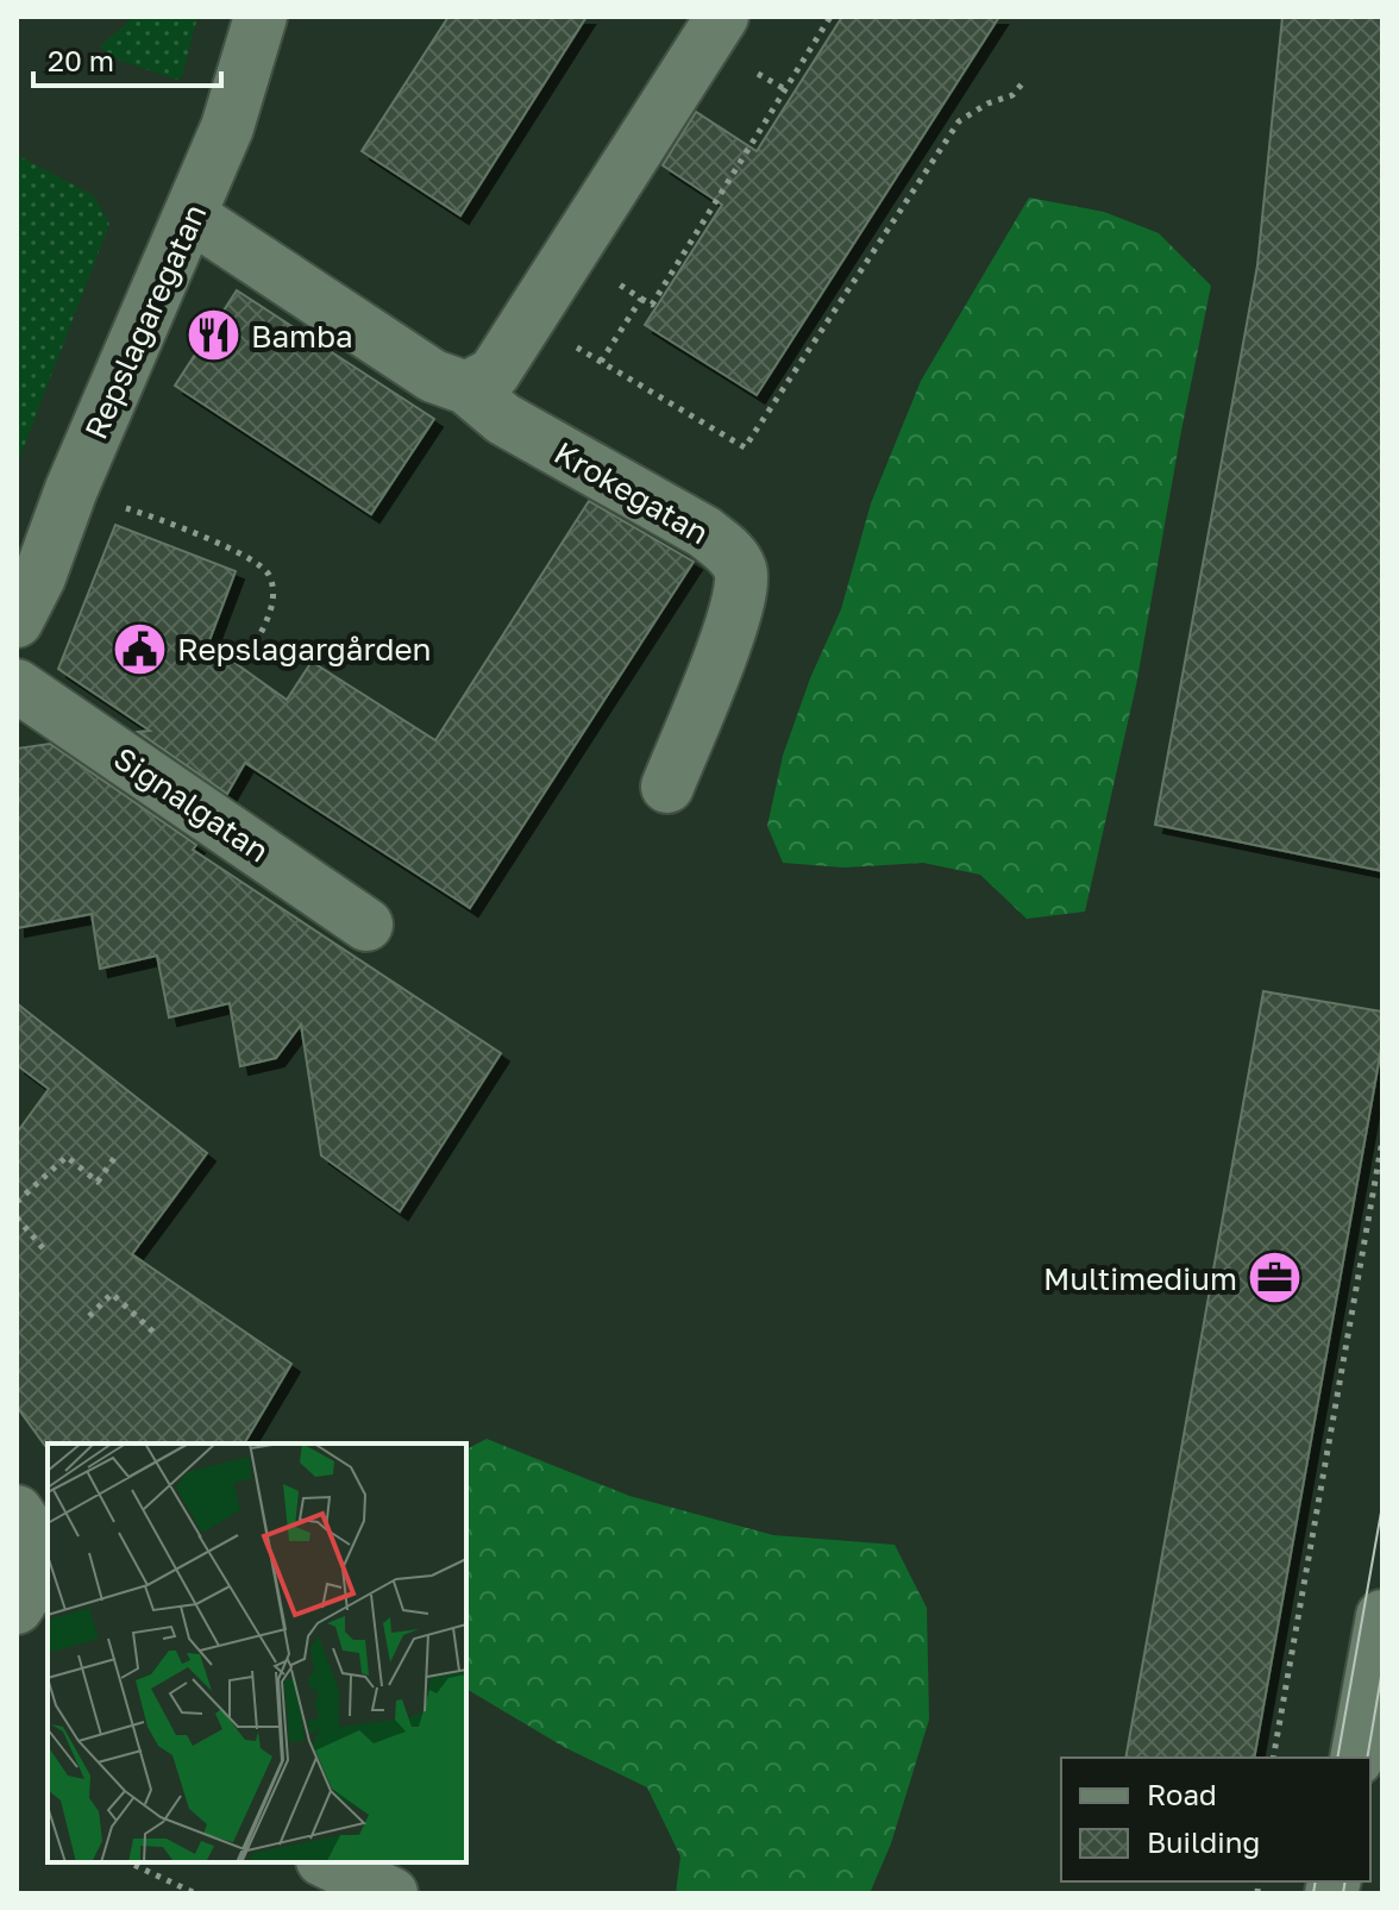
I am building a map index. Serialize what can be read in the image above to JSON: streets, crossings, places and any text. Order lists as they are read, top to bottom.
{
  "streets": {
    "street": ["Repslagaregatan", "Krokegatan", "Signalgatan"]
  },
  "crossings": [
    ["Repslagaregatan", "Krokegatan"]
  ],
  "places": {
    "restaurant": ["Bamba"],
    "public building": ["Repslagargården"],
    "office": ["Multimedium"]
  },
  "legend": ["Road", "Building"],
  "scale_bar": "20 m"
}
